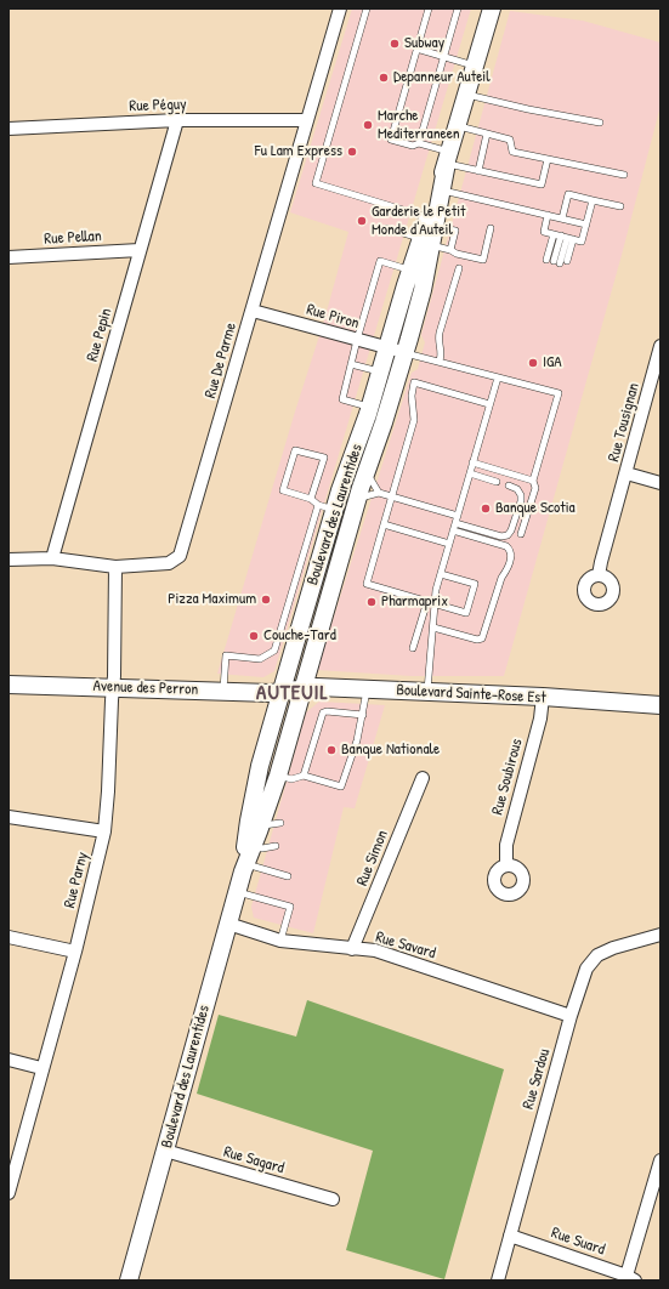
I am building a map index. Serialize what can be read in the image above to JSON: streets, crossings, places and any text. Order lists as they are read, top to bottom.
{
  "streets": {
    "main road": ["Boulevard des Laurentides", "Avenue des Perron", "Boulevard Sainte-Rose Est"],
    "street": [
      "Rue Péguy",
      "Rue Pellan",
      "Rue Piron",
      "Rue Pepin",
      "Rue De Parme",
      "Rue Tousignan",
      "Rue Soubirous",
      "Rue Simon",
      "Rue Parny",
      "Rue Savard",
      "Rue Sardou",
      "Rue Sagard",
      "Rue Suard"
    ]
  },
  "crossings": [
    ["Rue Péguy", "Rue Pepin"],
    ["Rue Péguy", "Rue De Parme"],
    ["Rue Pellan", "Rue Pepin"],
    ["Rue Piron", "Rue De Parme"],
    ["Rue Piron", "Boulevard des Laurentides"],
    ["Rue Pepin", "Rue De Parme"],
    ["Rue De Parme", "Rue Parny"],
    ["Boulevard des Laurentides", "Avenue des Perron"],
    ["Boulevard des Laurentides", "Boulevard Sainte-Rose Est"],
    ["Boulevard des Laurentides", "Rue Savard"],
    ["Boulevard des Laurentides", "Rue Sagard"],
    ["Avenue des Perron", "Boulevard Sainte-Rose Est"],
    ["Avenue des Perron", "Rue Parny"],
    ["Boulevard Sainte-Rose Est", "Rue Soubirous"],
    ["Rue Simon", "Rue Savard"],
    ["Rue Savard", "Rue Sardou"],
    ["Rue Sardou", "Rue Suard"]
  ],
  "districts": ["AUTEUIL"],
  "places": [
    "Subway",
    "Depanneur Auteil",
    "Marche Mediterraneen",
    "Fu Lam Express",
    "Garderie le Petit Monde d'Auteil",
    "IGA",
    "Banque Scotia",
    "Pizza Maximum",
    "Pharmaprix",
    "Couche-Tard",
    "Banque Nationale"
  ]
}
